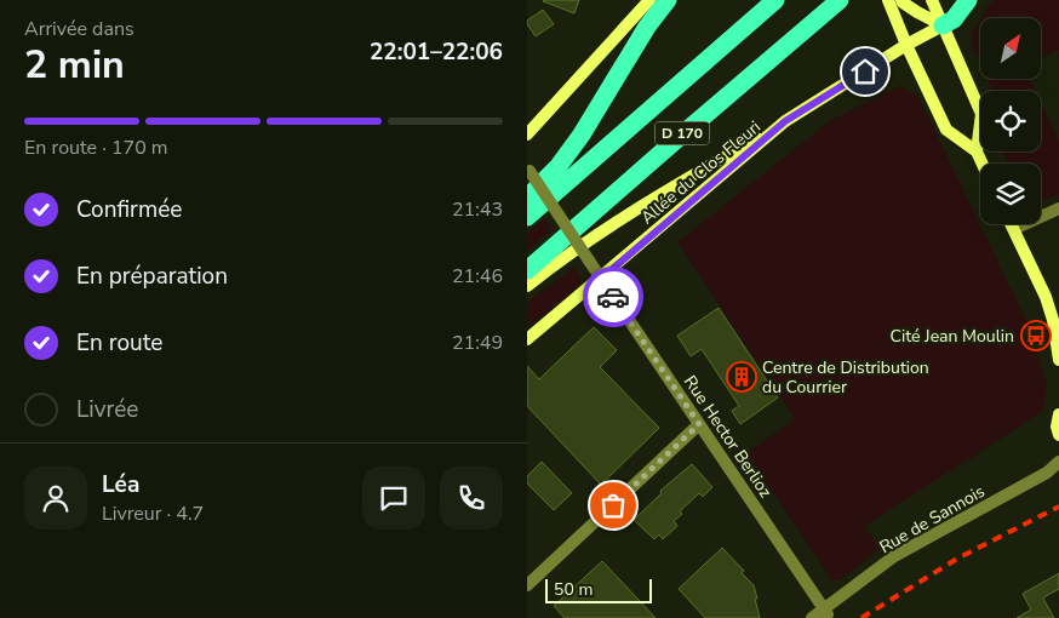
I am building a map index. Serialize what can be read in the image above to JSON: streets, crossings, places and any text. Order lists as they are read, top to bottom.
{
  "streets": {
    "highway": ["D 170"],
    "street": ["Allée du Clos Fleuri", "Rue Hector Berlioz", "Rue de Sannois"]
  },
  "crossings": [
    ["Allée du Clos Fleuri", "Rue Hector Berlioz"],
    ["Rue Hector Berlioz", "Rue de Sannois"]
  ],
  "places": {
    "bus stop": ["Cité Jean Moulin"],
    "building": ["Centre de Distribution du Courrier"]
  },
  "scale_bar": "50 m",
  "north": "top right",
  "page": {
    "heading": ["2 min", "Arrivée dans", "22:01–22:06"],
    "panel": ["Léa", "Livreur · 4.7"],
    "bar": "En route · 170 m",
    "list": [
      ["Confirmée", "21:43"],
      ["En préparation", "21:46"],
      ["En route", "21:49"],
      "Livrée"
    ],
    "scale": "50 m"
  }
}
